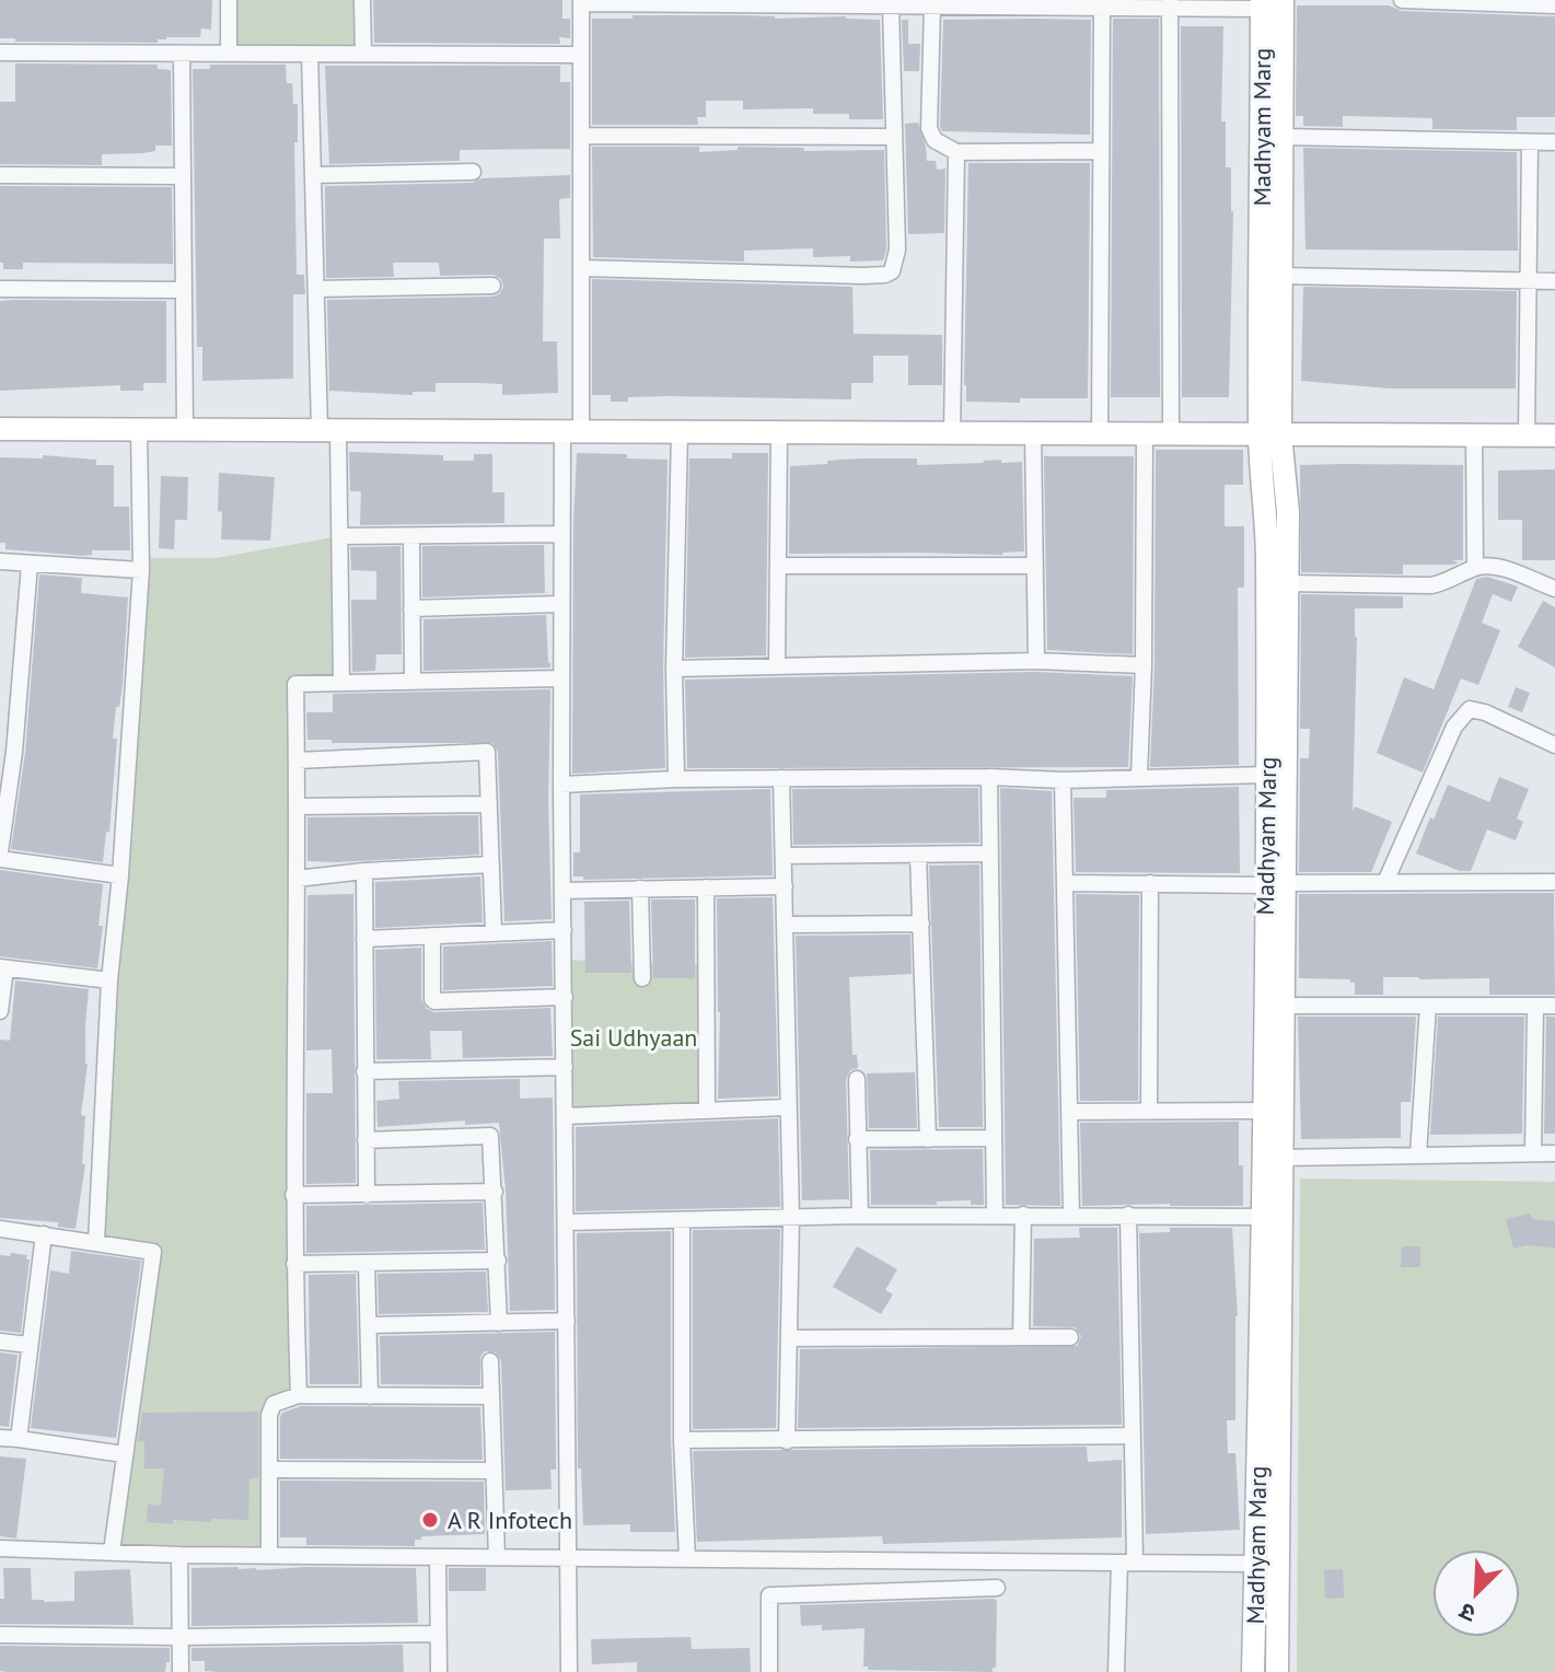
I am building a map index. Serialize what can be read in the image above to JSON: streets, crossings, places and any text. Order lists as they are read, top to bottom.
{
  "streets": {
    "street": ["Madhyam Marg"]
  },
  "parks": ["Sai Udhyaan"],
  "places": ["A R Infotech"],
  "north": "bottom left"
}
